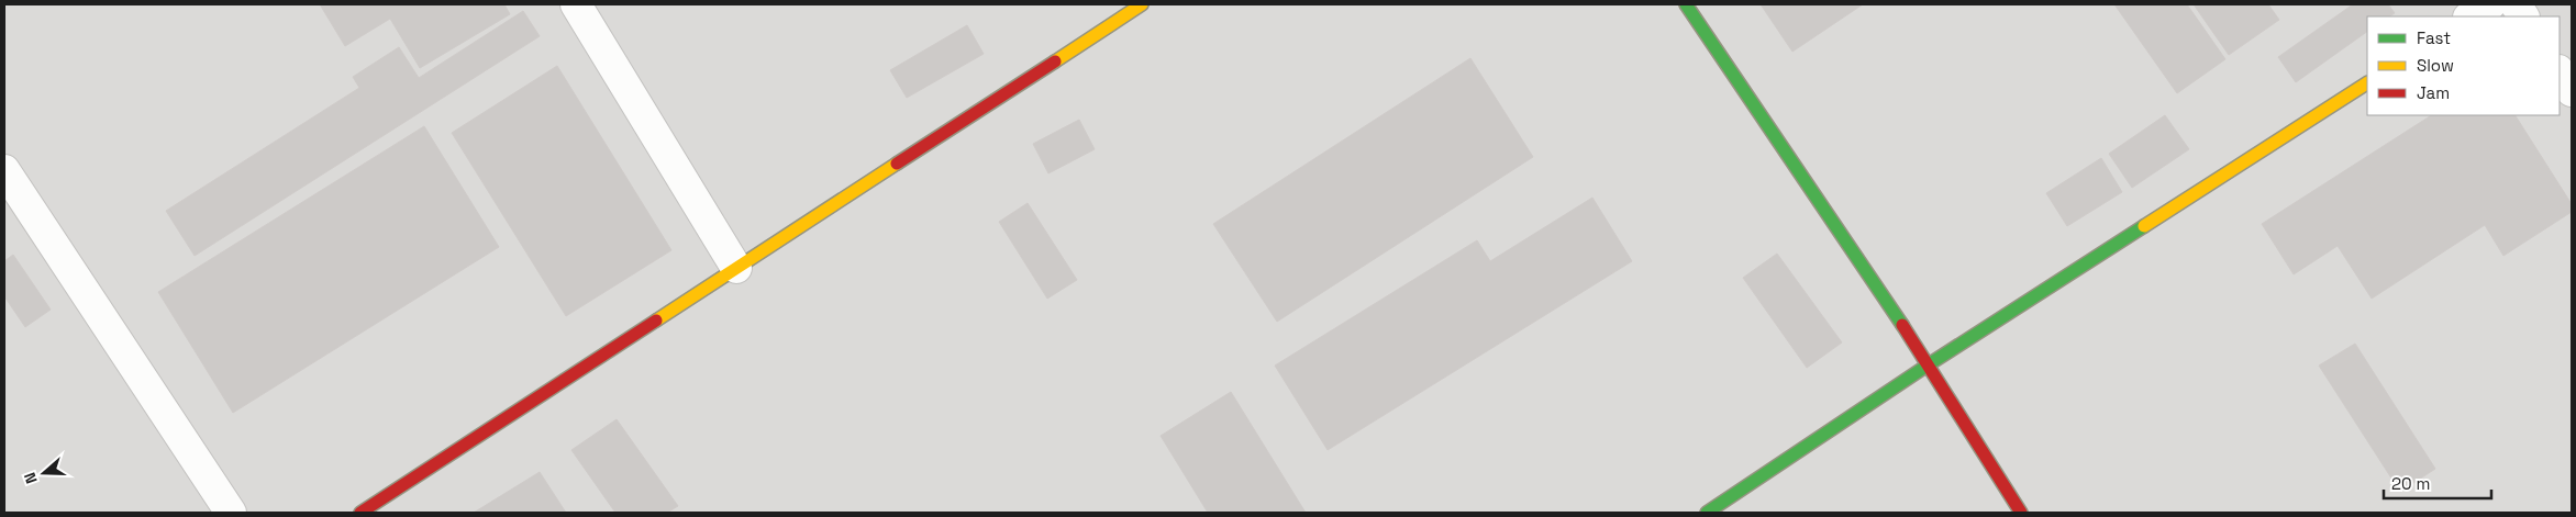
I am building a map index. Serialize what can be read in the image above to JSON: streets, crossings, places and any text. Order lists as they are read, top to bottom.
{
  "legend": ["Fast", "Slow", "Jam"],
  "scale_bar": "20 m",
  "north": "left"
}
